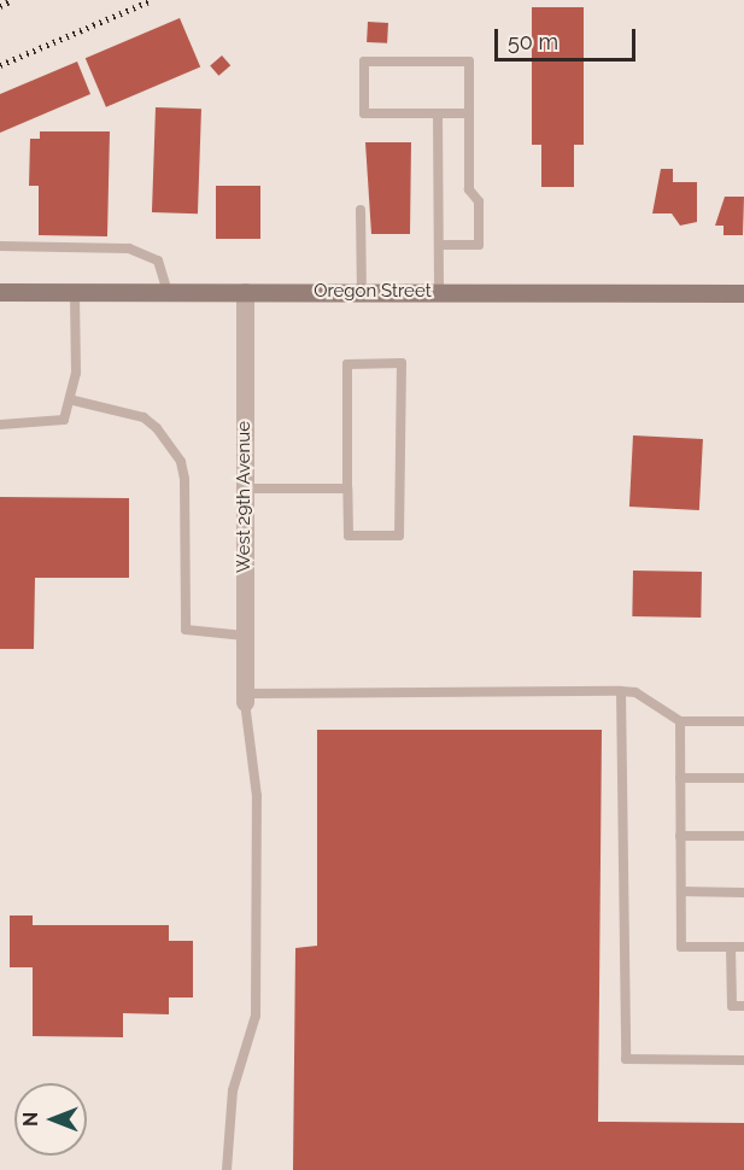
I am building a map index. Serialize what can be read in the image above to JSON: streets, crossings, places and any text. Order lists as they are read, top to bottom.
{
  "streets": {
    "street": ["Oregon Street", "West 29th Avenue"]
  },
  "crossings": [
    ["Oregon Street", "West 29th Avenue"]
  ],
  "scale_bar": "50 m",
  "north": "left"
}
